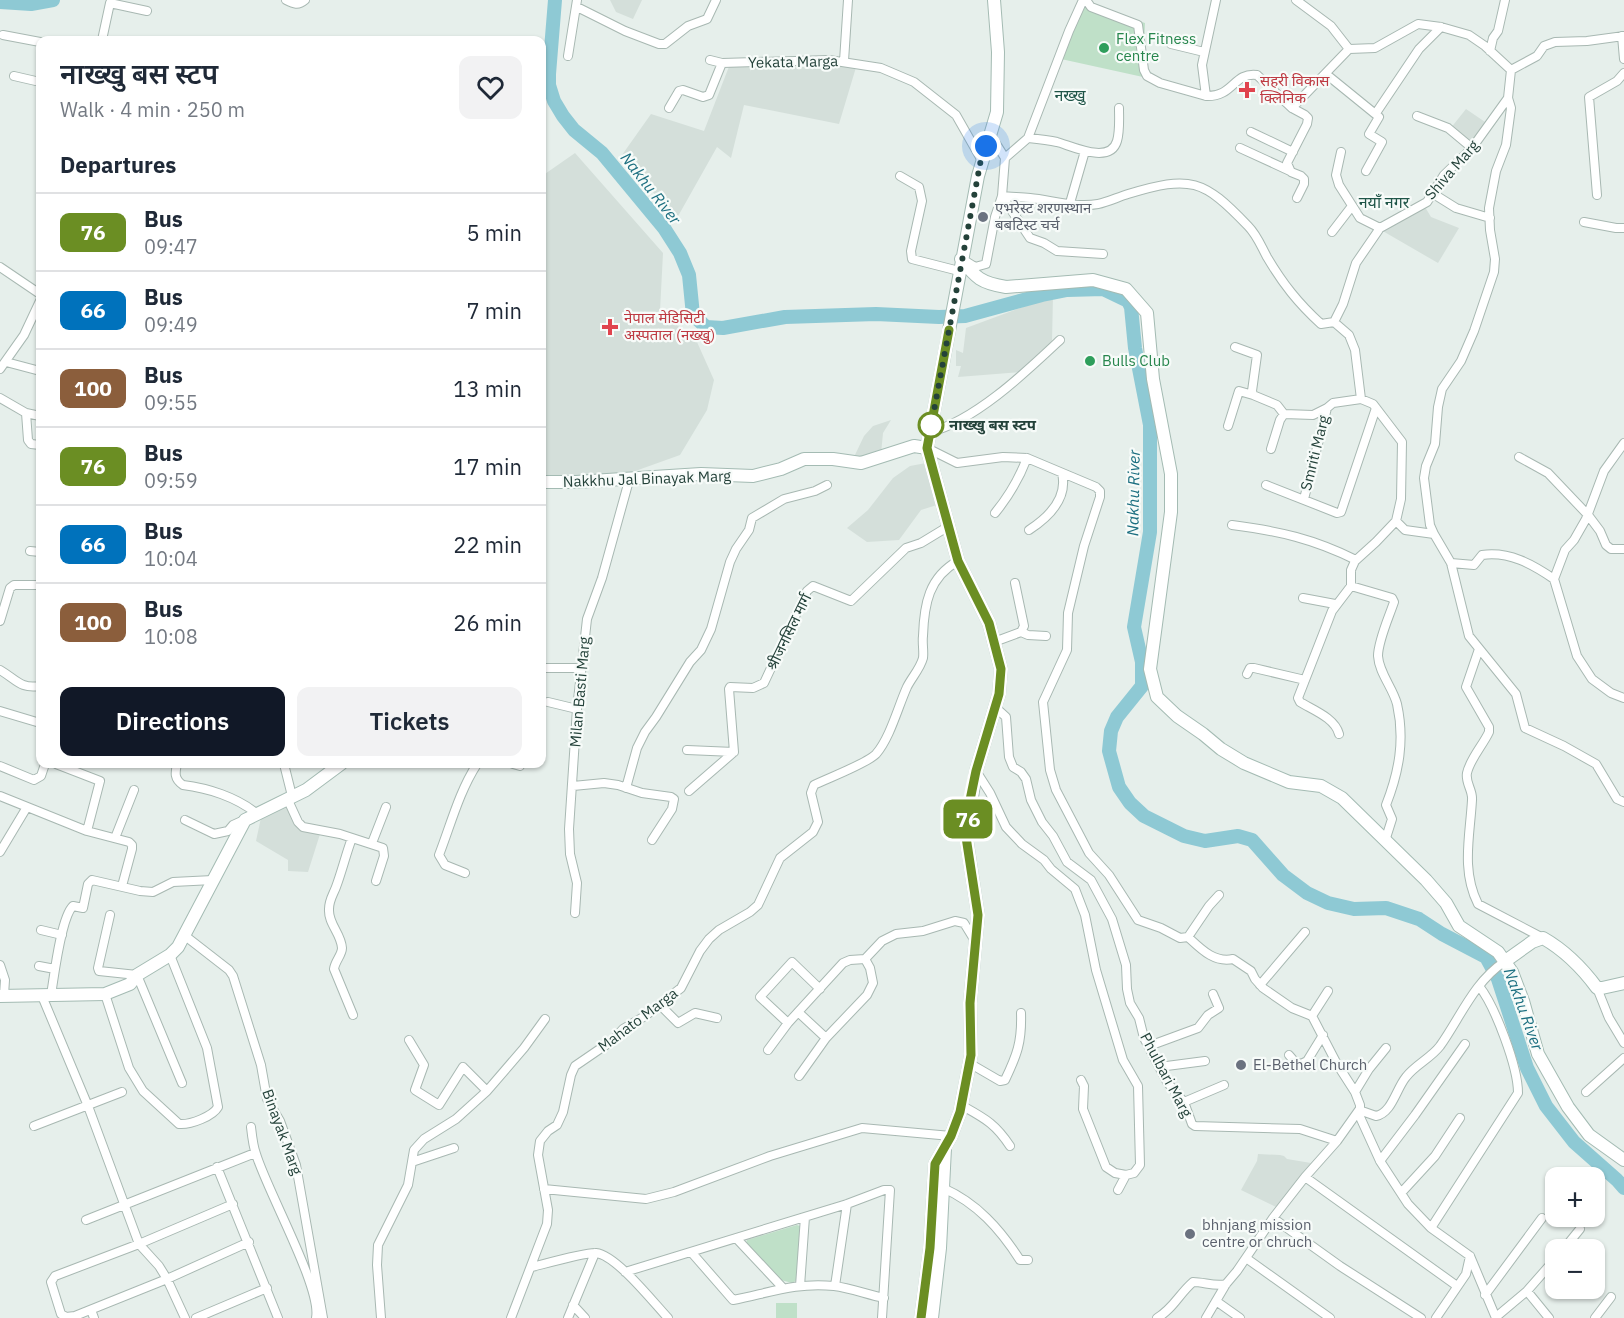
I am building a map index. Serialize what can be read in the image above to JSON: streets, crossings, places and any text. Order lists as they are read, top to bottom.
{
  "streets": {
    "street": [
      "Yekata Marga",
      "Shiva Marg",
      "Smriti Marg",
      "Nakkhu Jal Binayak Marg",
      "श्रीजनसिल मार्ग",
      "Milan Basti Marg",
      "Mahato Marga",
      "Phulbari Marg",
      "Binayak Marg"
    ]
  },
  "crossings": [
    ["Nakkhu Jal Binayak Marg", "Milan Basti Marg"]
  ],
  "districts": ["नख्खु", "नयाँ नगर"],
  "water": ["Nakhu River"],
  "places": {
    "other": [
      "Flex Fitness centre",
      "एभरेस्ट शरणस्थान बबटिस्ट चर्च",
      "Bulls Club",
      "नाख्खु बस स्टप",
      "El-Bethel Church",
      "bhnjang mission centre or chruch"
    ],
    "health": ["सहरी विकास क्लिनिक", "नेपाल मेडिसिटी अस्पताल (नख्खु)"]
  },
  "lines": ["bus line 76"],
  "page": {
    "on_map": "76",
    "heading": [
      ["नाख्खु बस स्टप", "Walk · 4 min · 250 m"],
      "Departures"
    ],
    "list": [
      {
        "mark": "76",
        "name": "Bus",
        "note": "09:47",
        "value": "5 min"
      },
      {
        "mark": "66",
        "name": "Bus",
        "note": "09:49",
        "value": "7 min"
      },
      {
        "mark": "100",
        "name": "Bus",
        "note": "09:55",
        "value": "13 min"
      },
      {
        "mark": "76",
        "name": "Bus",
        "note": "09:59",
        "value": "17 min"
      },
      {
        "mark": "66",
        "name": "Bus",
        "note": "10:04",
        "value": "22 min"
      },
      {
        "mark": "100",
        "name": "Bus",
        "note": "10:08",
        "value": "26 min"
      }
    ],
    "buttons": ["Directions", "Tickets"],
    "map_buttons": ["+", "−"]
  }
}
